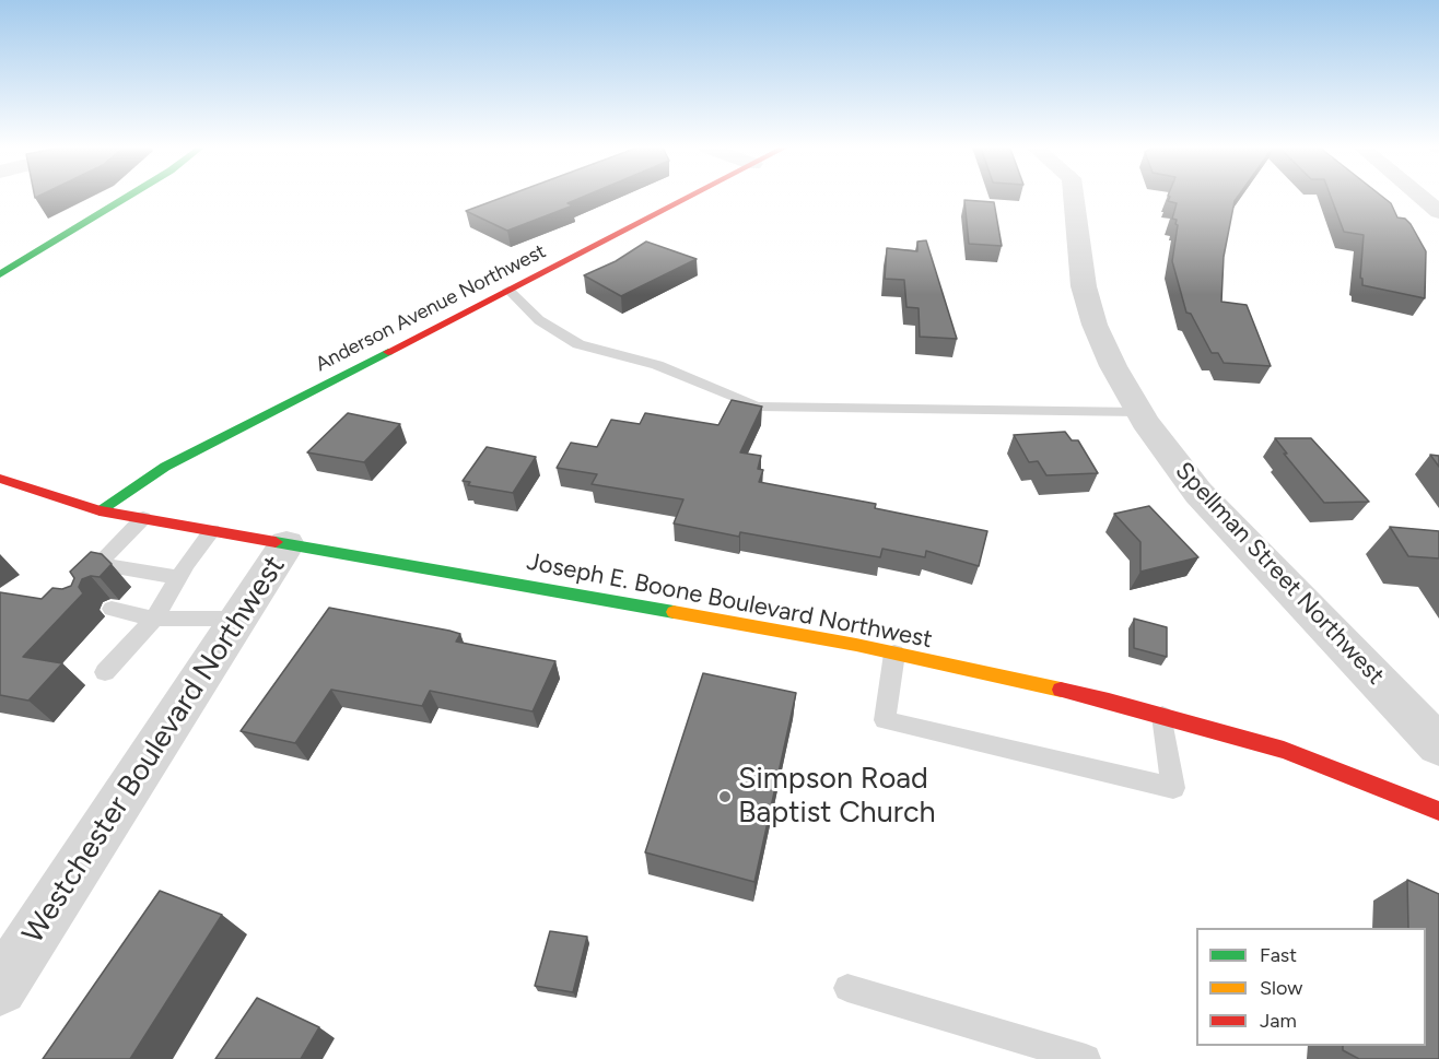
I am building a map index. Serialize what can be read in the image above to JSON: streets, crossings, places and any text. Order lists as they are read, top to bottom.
{
  "streets": {
    "main road": ["Anderson Avenue Northwest", "Joseph E. Boone Boulevard Northwest"],
    "street": ["Spellman Street Northwest", "Westchester Boulevard Northwest"]
  },
  "crossings": [
    ["Anderson Avenue Northwest", "Joseph E. Boone Boulevard Northwest"],
    ["Joseph E. Boone Boulevard Northwest", "Westchester Boulevard Northwest"]
  ],
  "places": ["Simpson Road Baptist Church"],
  "legend": ["Fast", "Slow", "Jam"]
}
